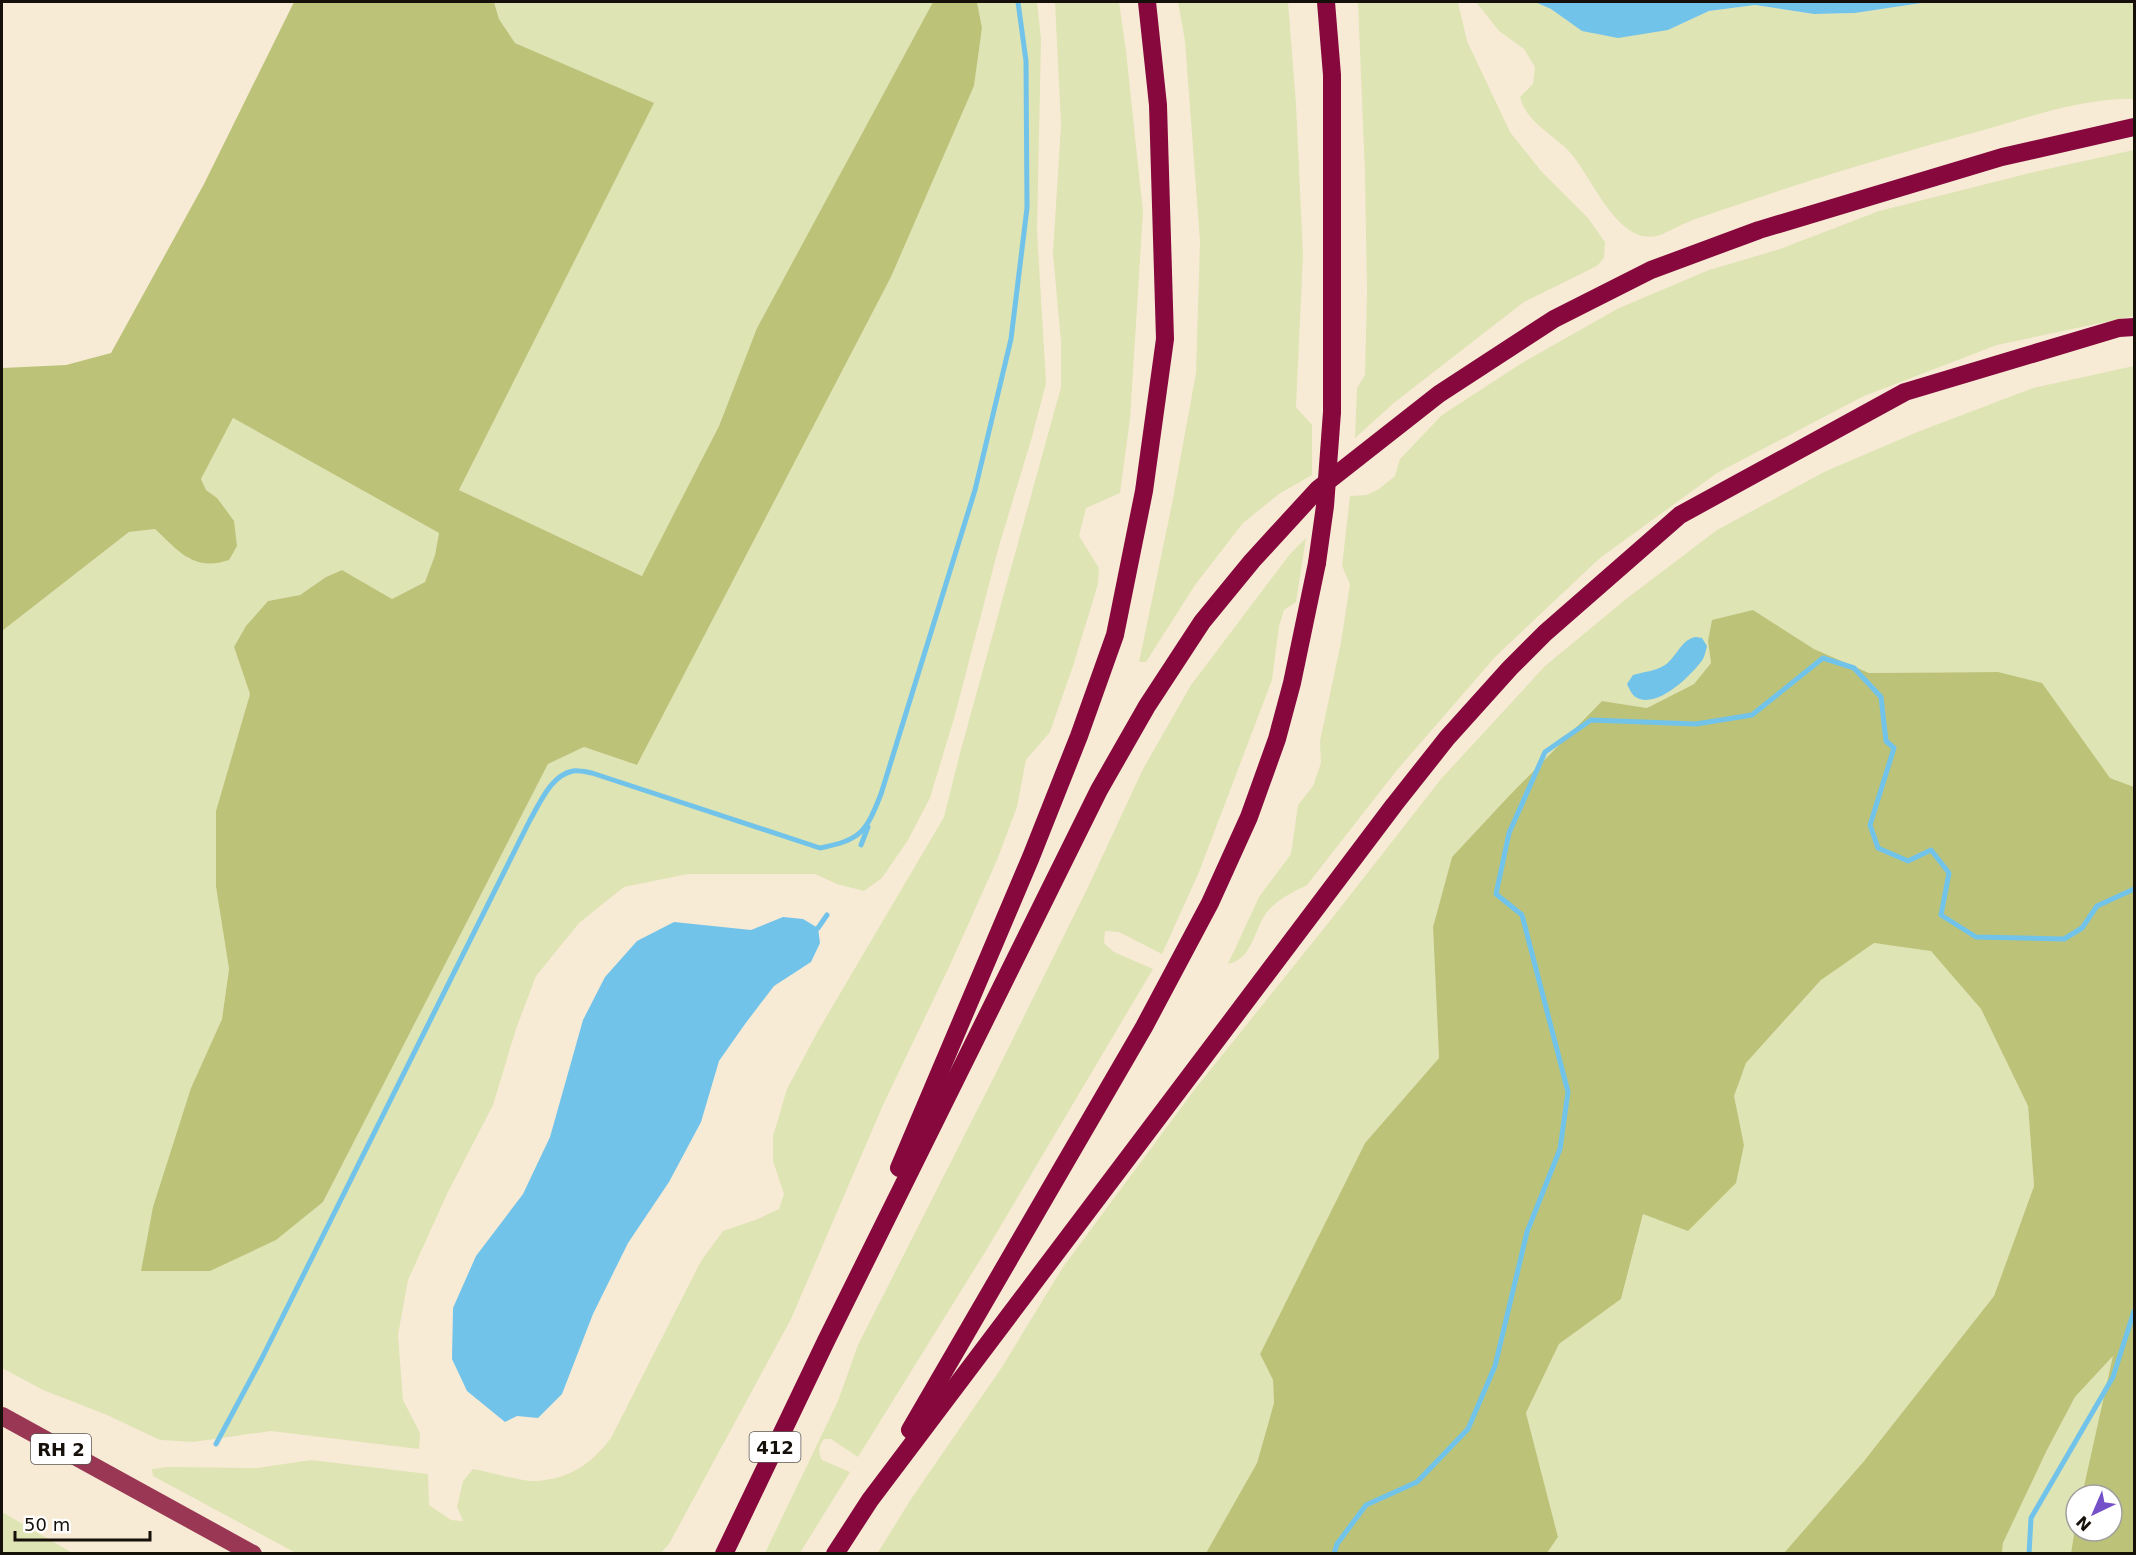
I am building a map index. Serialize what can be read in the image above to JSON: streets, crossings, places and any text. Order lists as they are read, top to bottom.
{
  "streets": {
    "highway": ["412"],
    "main road": ["RH 2"]
  },
  "scale_bar": "50 m",
  "north": "bottom left"
}
